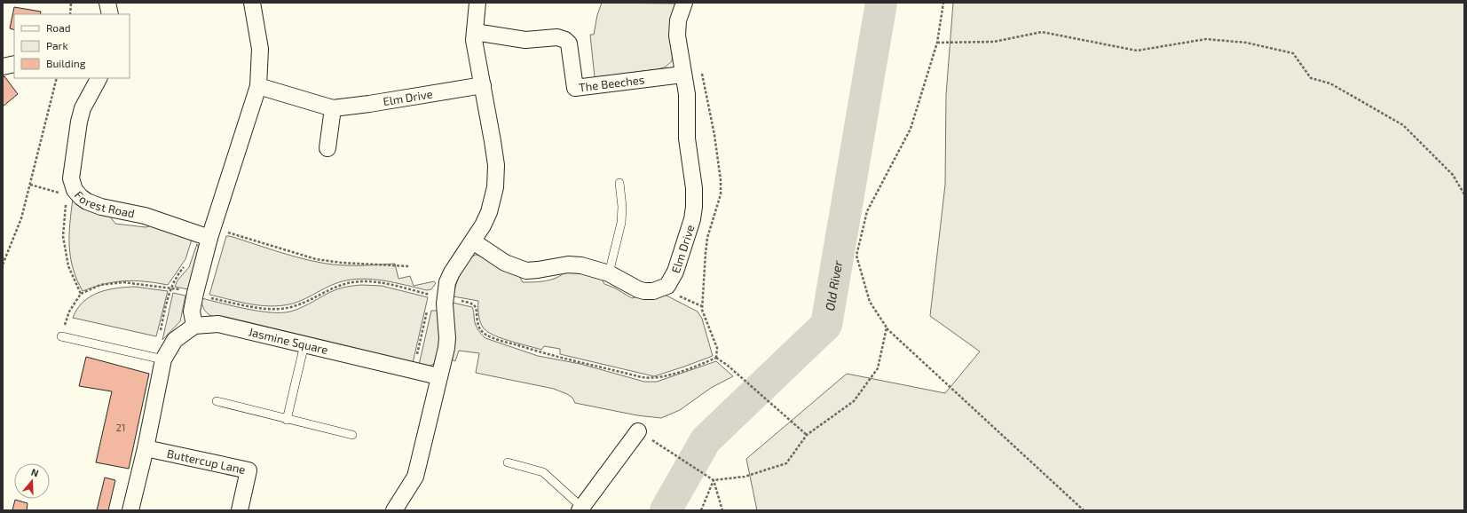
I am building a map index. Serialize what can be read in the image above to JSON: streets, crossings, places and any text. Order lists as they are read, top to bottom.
{
  "streets": {
    "street": [
      "The Beeches",
      "Elm Drive",
      "Forest Road",
      "Jasmine Square",
      "Buttercup Lane"
    ]
  },
  "crossings": [
    ["The Beeches", "Elm Drive"]
  ],
  "water": ["Old River"],
  "house_numbers": ["21"],
  "legend": ["Road", "Park", "Building"],
  "north": "top"
}
